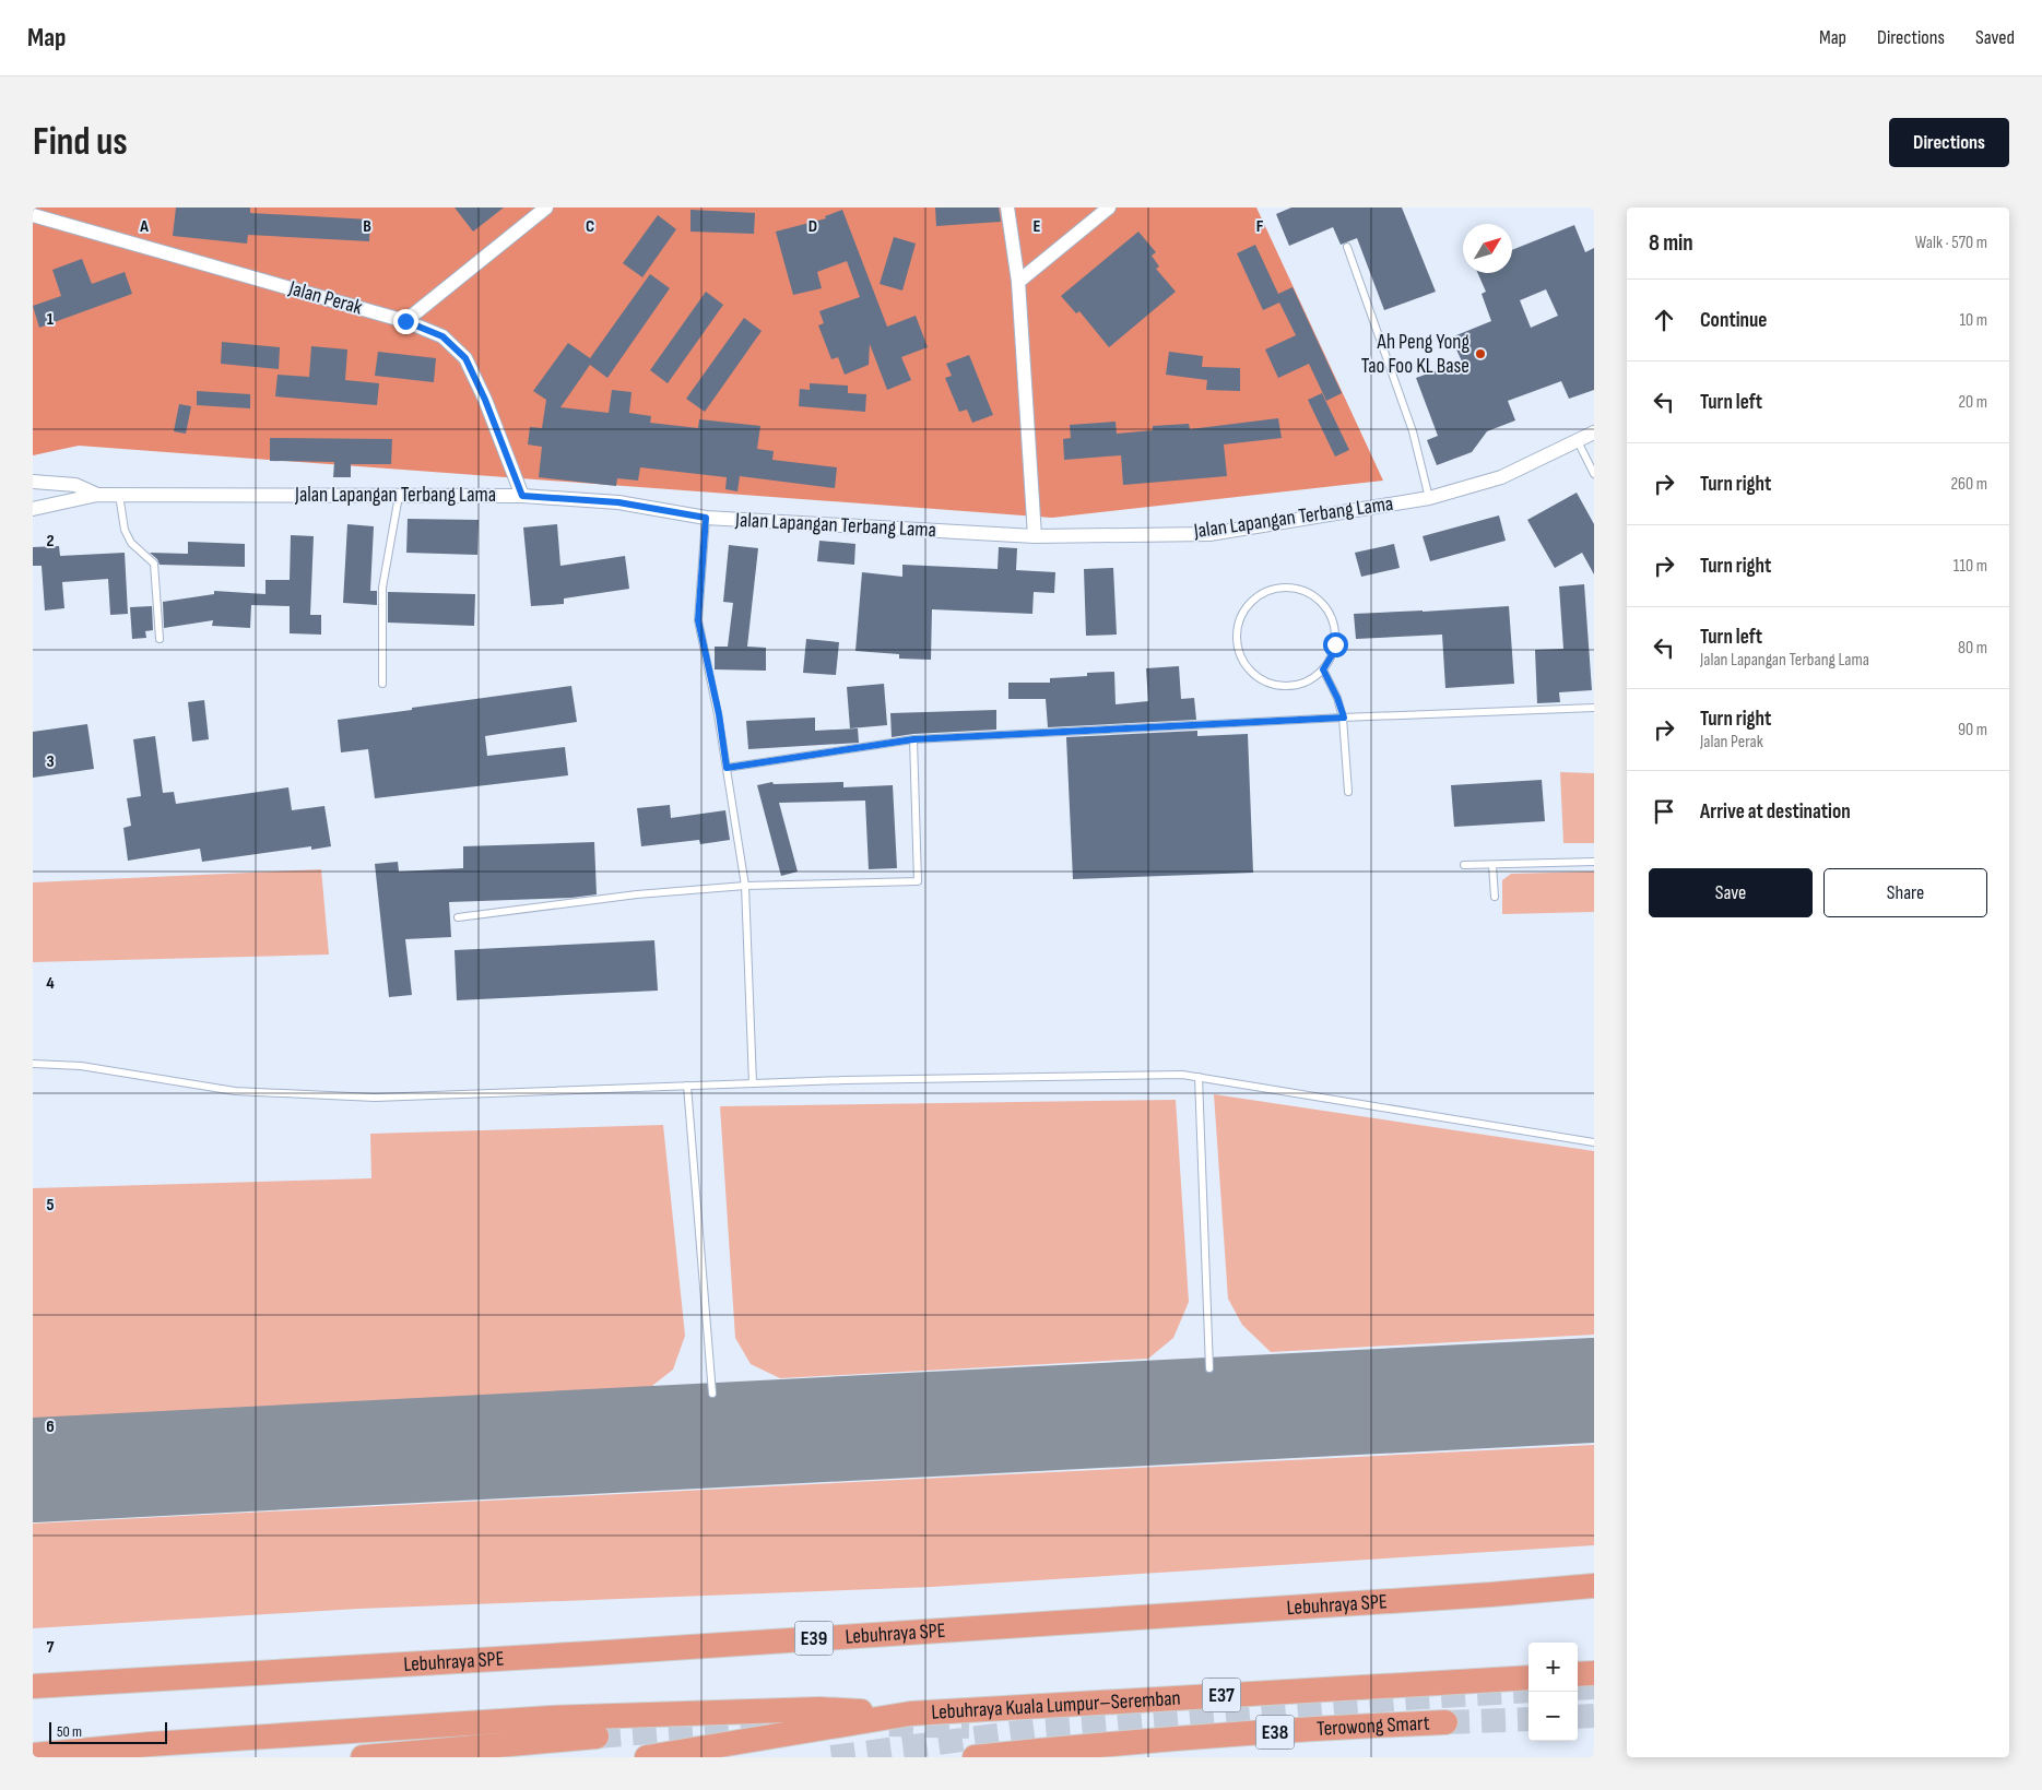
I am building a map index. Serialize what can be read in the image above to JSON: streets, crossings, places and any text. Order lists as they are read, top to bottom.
{
  "streets": {
    "highway": [
      "Lebuhraya SPE",
      "E39",
      "E37",
      "Lebuhraya Kuala Lumpur–Seremban",
      "Terowong Smart",
      "E38"
    ],
    "street": ["Jalan Perak", "Jalan Lapangan Terbang Lama"]
  },
  "crossings": [
    ["Jalan Perak", "Jalan Lapangan Terbang Lama"]
  ],
  "places": ["Ah Peng Yong Tao Foo KL Base"],
  "scale_bar": "50 m",
  "north": "top right",
  "page": {
    "header": "Map",
    "nav": ["Map", "Directions", "Saved"],
    "buttons": [
      "Directions",
      ["Save", "Share"]
    ],
    "title": "Find us",
    "heading": ["8 min", "Walk · 570 m"],
    "list": [
      ["Continue", "10 m"],
      ["Turn left", "20 m"],
      ["Turn right", "260 m"],
      ["Turn right", "110 m"],
      ["Turn left", "Jalan Lapangan Terbang Lama", "80 m"],
      ["Turn right", "Jalan Perak", "90 m"],
      "Arrive at destination"
    ],
    "map_buttons": ["+", "−"],
    "scale": "50 m"
  },
  "grid": {
    "columns": [
      "A",
      "B",
      "C",
      "D",
      "E",
      "F"
    ],
    "rows": [
      "1",
      "2",
      "3",
      "4",
      "5",
      "6",
      "7"
    ]
  }
}
